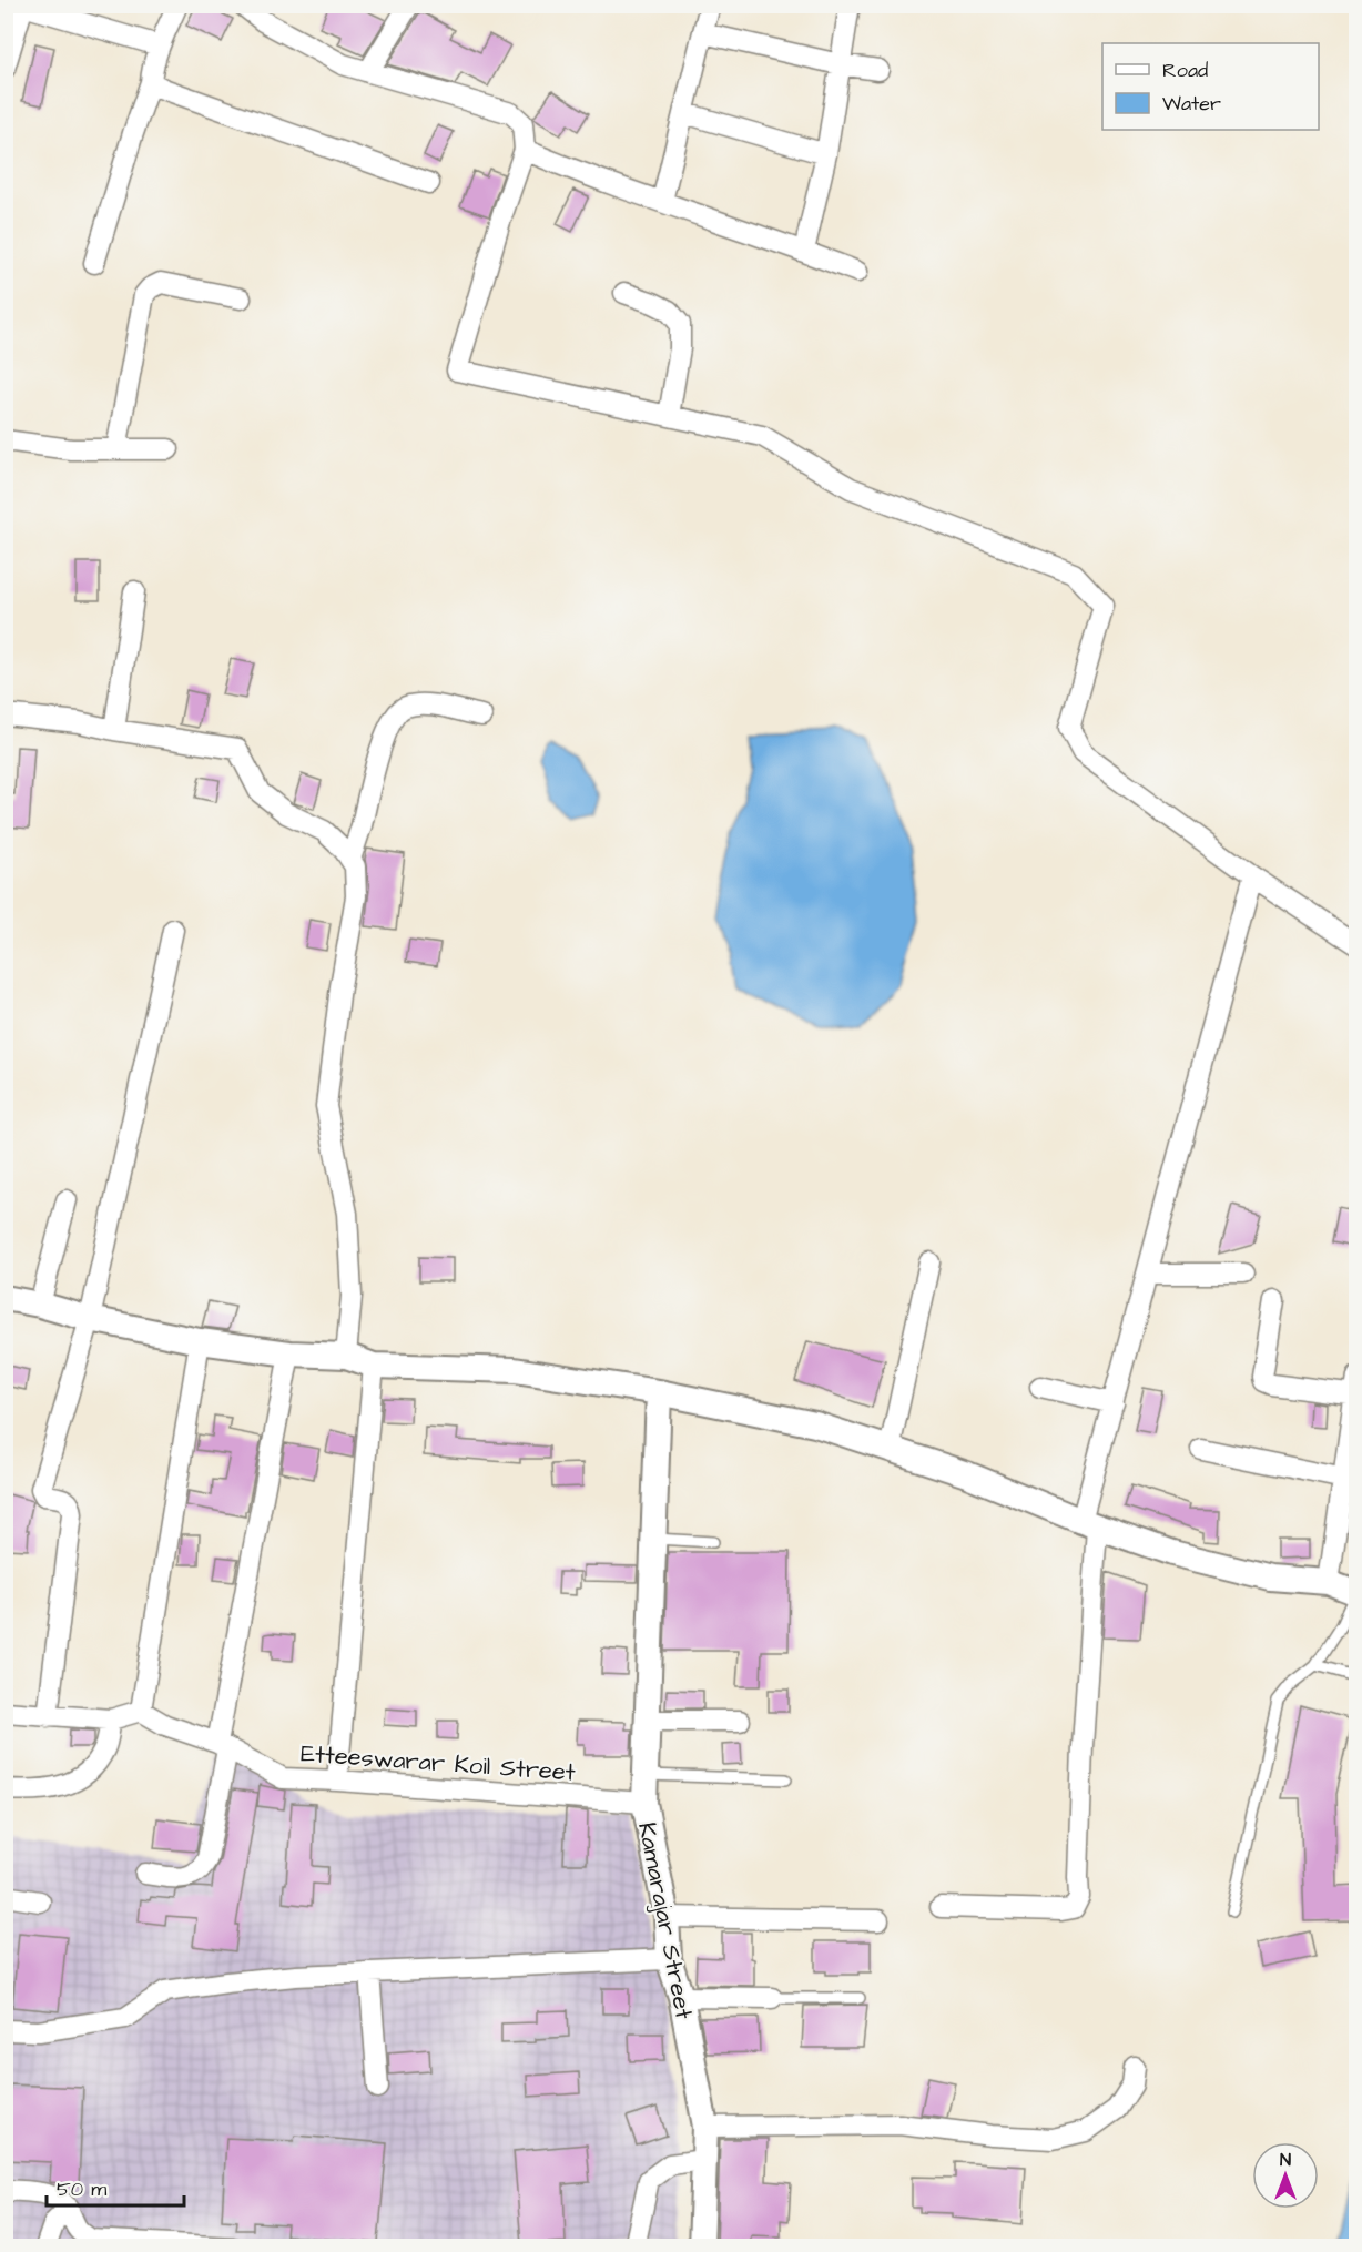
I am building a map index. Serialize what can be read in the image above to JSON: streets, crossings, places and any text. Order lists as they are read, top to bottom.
{
  "streets": {
    "street": ["Etteeswarar Koil Street", "Kamarajar Street"]
  },
  "crossings": [
    ["Etteeswarar Koil Street", "Kamarajar Street"]
  ],
  "legend": ["Road", "Water"],
  "scale_bar": "50 m",
  "north": "top"
}
